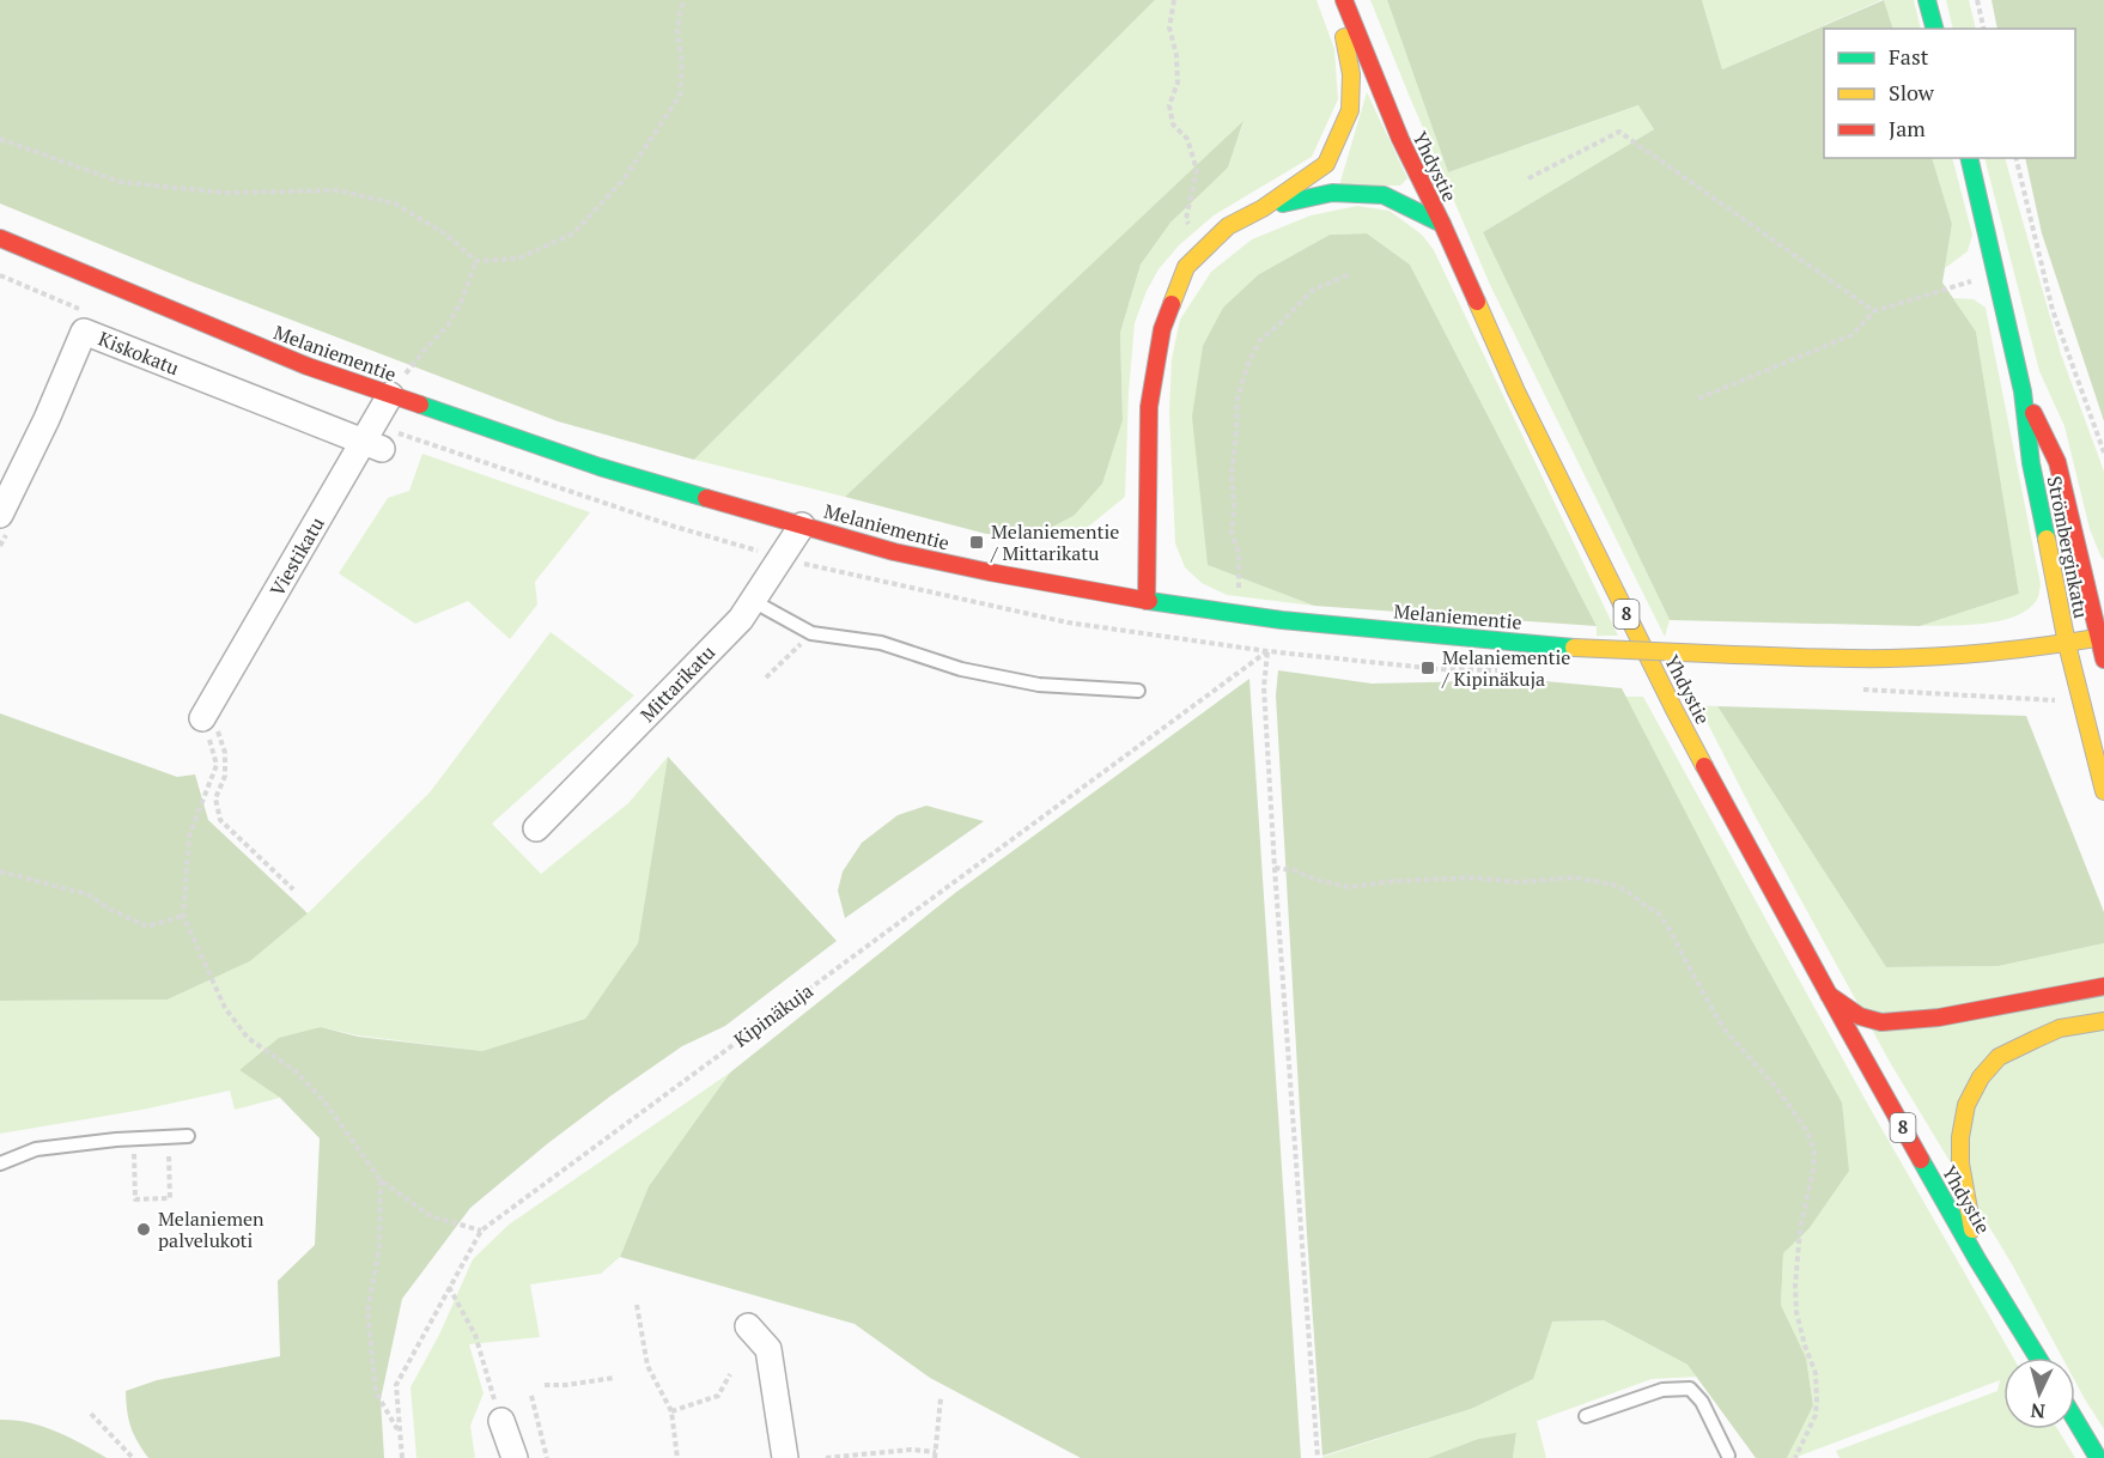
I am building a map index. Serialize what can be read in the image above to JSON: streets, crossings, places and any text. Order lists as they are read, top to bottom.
{
  "streets": {
    "main road": [
      "Yhdystie",
      "Melaniementie",
      "Strömberginkatu",
      "8"
    ],
    "street": ["Kiskokatu", "Viestikatu", "Mittarikatu"],
    "path": ["Kipinäkuja"]
  },
  "crossings": [
    ["Kiskokatu", "Viestikatu"],
    ["Melaniementie", "Strömberginkatu"],
    ["Melaniementie", "Viestikatu"],
    ["Melaniementie", "Mittarikatu"]
  ],
  "places": {
    "transit": ["Melaniementie / Mittarikatu", "Melaniementie / Kipinäkuja"],
    "other": ["Melaniemen palvelukoti"]
  },
  "legend": ["Fast", "Slow", "Jam"],
  "north": "bottom"
}
